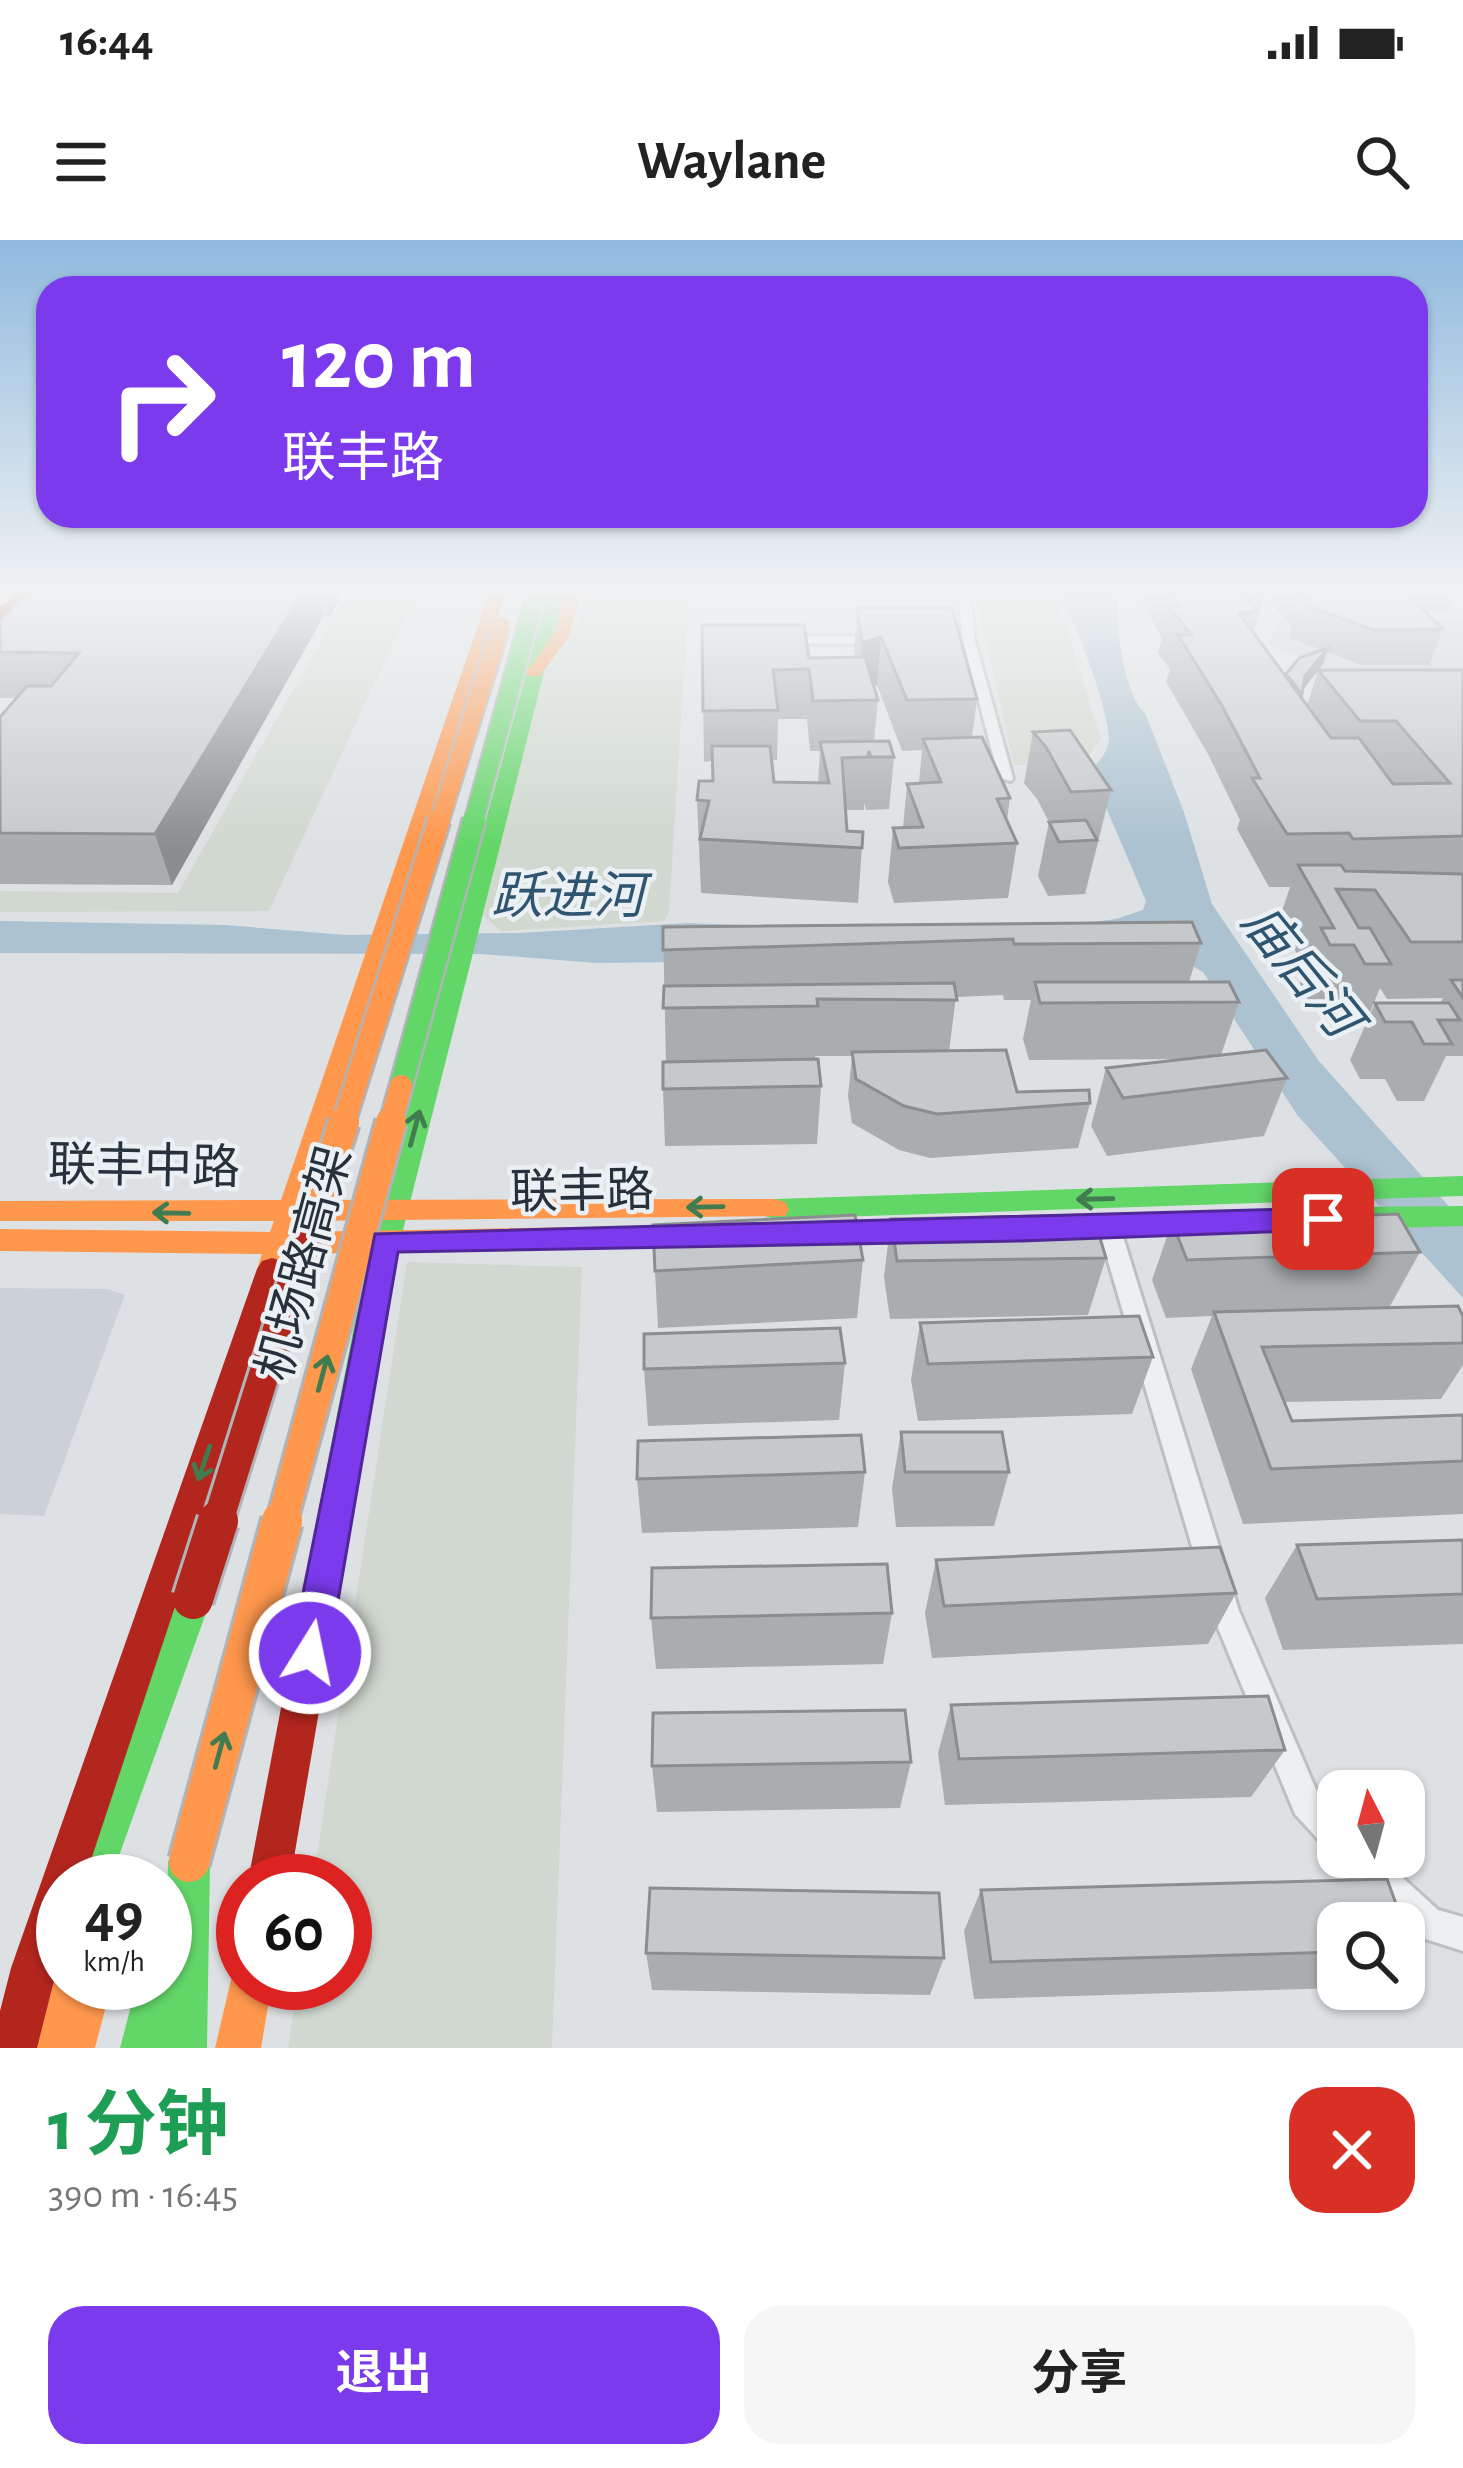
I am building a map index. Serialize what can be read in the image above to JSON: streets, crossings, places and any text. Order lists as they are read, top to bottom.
{
  "streets": {
    "main road": ["联丰中路", "联丰路", "机场路高架"]
  },
  "crossings": [
    ["联丰中路", "联丰路"]
  ],
  "water": ["跃进河", "庙后河"],
  "north": "top",
  "page": {
    "status": "16:44",
    "header": "Waylane",
    "turn": ["120 m", "联丰路"],
    "speed": "49 km/h",
    "limit": "60",
    "heading": ["1 分钟", "390 m · 16:45"],
    "buttons": ["退出", "分享"]
  }
}
